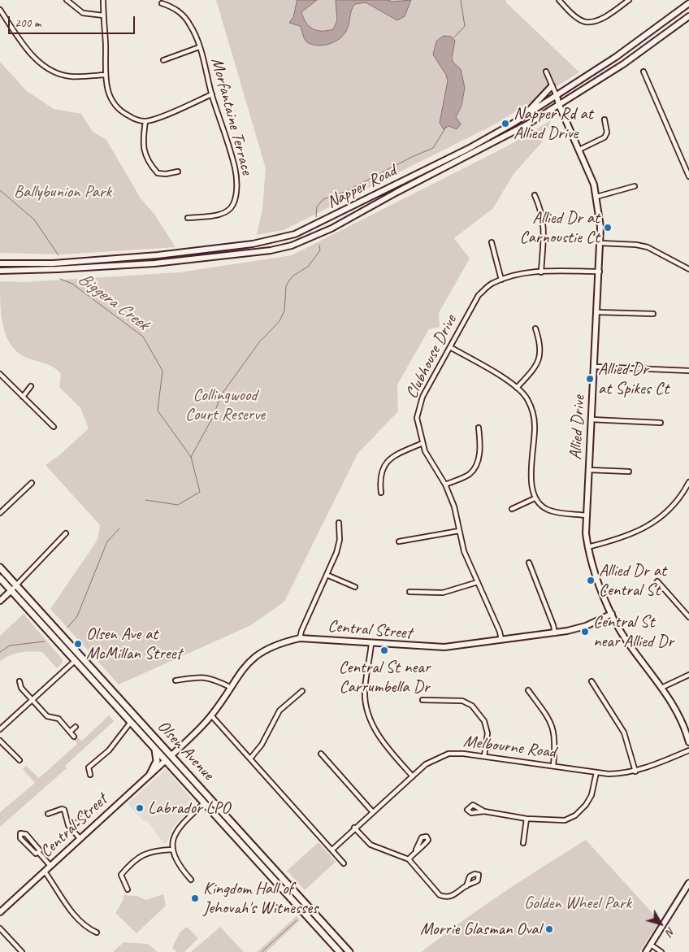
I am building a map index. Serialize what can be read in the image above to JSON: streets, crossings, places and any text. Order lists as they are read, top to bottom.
{
  "streets": {
    "main road": [
      "Napper Road",
      "Allied Drive",
      "Central Street",
      "Olsen Avenue"
    ],
    "street": ["Morfantaine Terrace", "Clubhouse Drive", "Melbourne Road"]
  },
  "crossings": [
    ["Napper Road", "Allied Drive"],
    ["Clubhouse Drive", "Allied Drive"],
    ["Clubhouse Drive", "Central Street"],
    ["Allied Drive", "Central Street"],
    ["Central Street", "Olsen Avenue"]
  ],
  "water": ["Biggera Creek"],
  "parks": ["Ballybunion Park", "Collingwood Court Reserve", "Golden Wheel Park"],
  "places": [
    "Napper Rd at Allied Drive",
    "Allied Dr at Carnoustie Ct",
    "Allied Dr at Spikes Ct",
    "Allied Dr at Central St",
    "Central St near Allied Dr",
    "Olsen Ave at McMillan Street",
    "Central St near Carrumbella Dr",
    "Labrador LPO",
    "Kingdom Hall of Jehovah's Witnesses",
    "Morrie Glasman Oval"
  ],
  "scale_bar": "200 m",
  "north": "bottom right"
}
